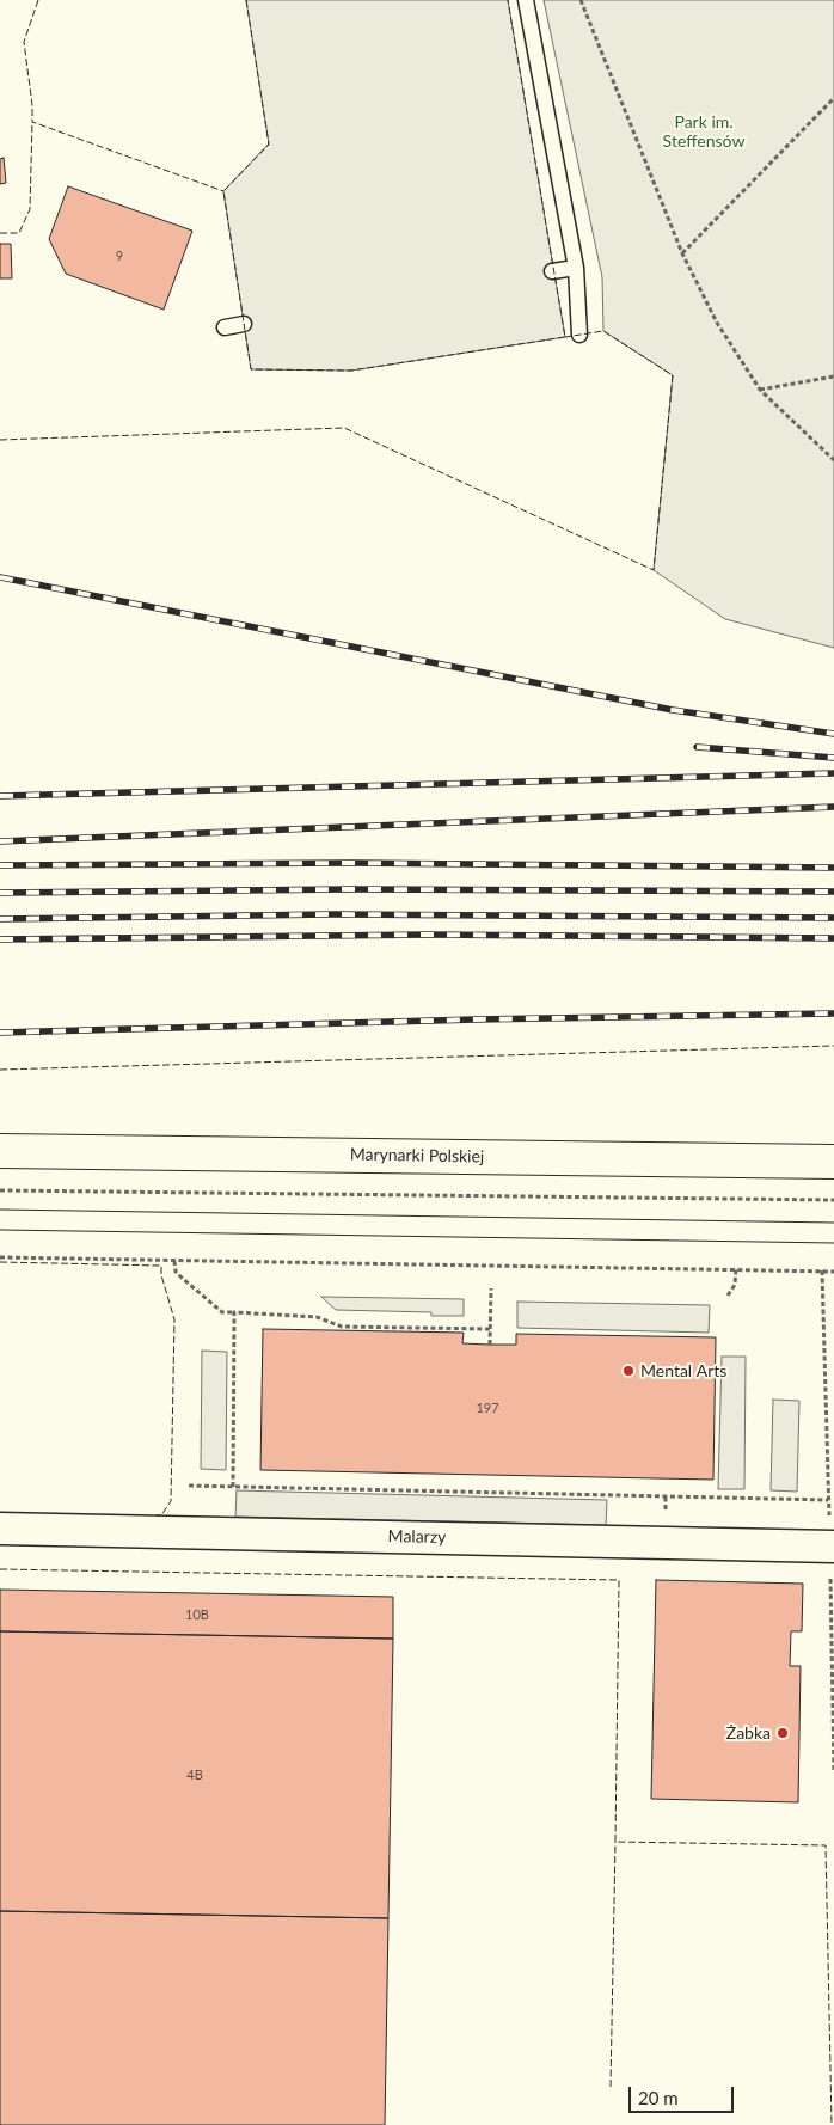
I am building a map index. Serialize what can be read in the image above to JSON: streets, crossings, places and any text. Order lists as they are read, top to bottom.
{
  "streets": {
    "main road": ["Marynarki Polskiej"],
    "street": ["Malarzy"]
  },
  "parks": ["Park im. Steffensów"],
  "places": ["Mental Arts", "Żabka"],
  "house_numbers": [
    "9",
    "197",
    "10B",
    "4B"
  ],
  "scale_bar": "20 m"
}
